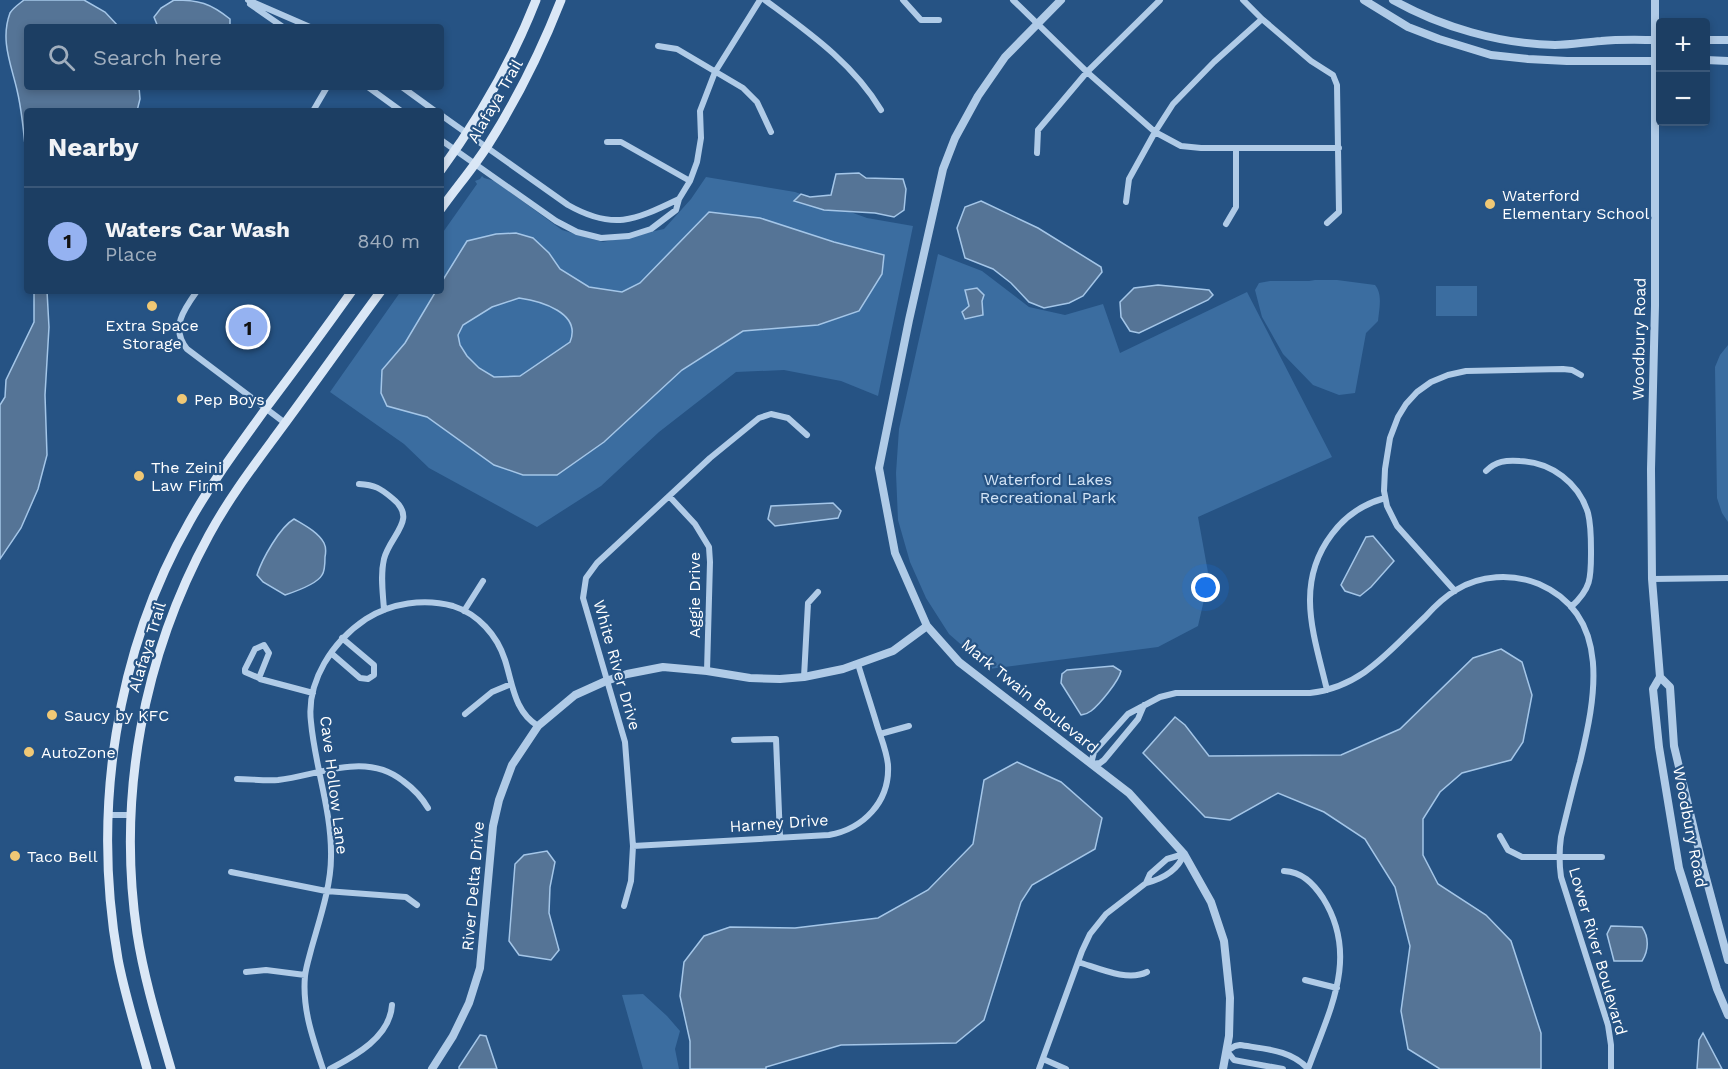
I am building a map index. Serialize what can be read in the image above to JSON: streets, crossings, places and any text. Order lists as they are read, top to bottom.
{
  "streets": {
    "main road": ["Alafaya Trail"],
    "street": [
      "Woodbury Road",
      "Aggie Drive",
      "White River Drive",
      "Mark Twain Boulevard",
      "Cave Hollow Lane",
      "Harney Drive",
      "River Delta Drive",
      "Lower River Boulevard"
    ]
  },
  "crossings": [
    ["Aggie Drive", "White River Drive"],
    ["Aggie Drive", "River Delta Drive"],
    ["White River Drive", "Harney Drive"],
    ["White River Drive", "River Delta Drive"],
    ["Mark Twain Boulevard", "River Delta Drive"],
    ["Mark Twain Boulevard", "Lower River Boulevard"],
    ["Cave Hollow Lane", "River Delta Drive"],
    ["Harney Drive", "River Delta Drive"]
  ],
  "parks": ["Waterford Lakes Recreational Park"],
  "places": [
    "Waterford Elementary School",
    "Extra Space Storage",
    "Pep Boys",
    "The Zeini Law Firm",
    "Saucy by KFC",
    "AutoZone",
    "Taco Bell"
  ],
  "page": {
    "map_buttons": ["+", "−"],
    "search": "Search here",
    "heading": "Nearby",
    "list": [
      {
        "mark": "1",
        "name": "Waters Car Wash",
        "note": "Place",
        "value": "840 m"
      }
    ],
    "pins": "1"
  }
}
